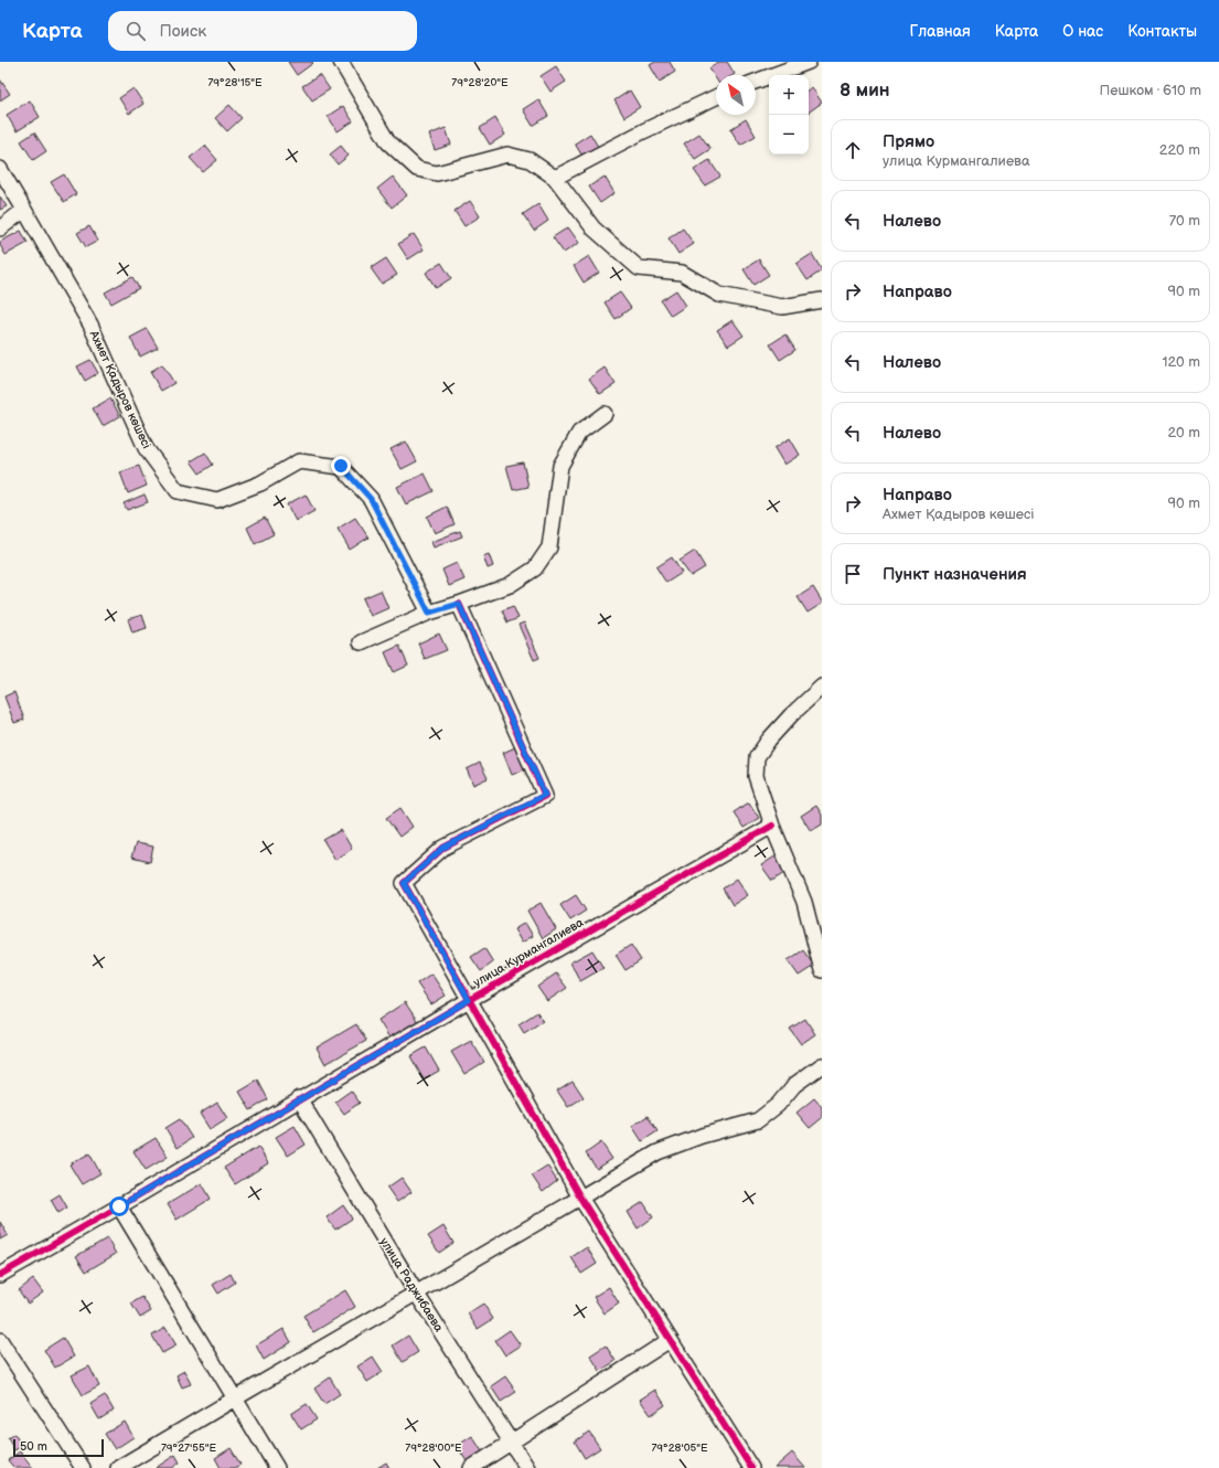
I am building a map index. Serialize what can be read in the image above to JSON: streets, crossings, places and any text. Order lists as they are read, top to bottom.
{
  "streets": {
    "street": ["Ахмет Қадыров көшесі", "улица Курмангалиева", "улица Раджибаева"]
  },
  "crossings": [
    ["улица Курмангалиева", "улица Раджибаева"]
  ],
  "scale_bar": "50 m",
  "north": "top left",
  "page": {
    "header": "Карта",
    "search": "Поиск",
    "nav": [
      "Главная",
      "Карта",
      "О нас",
      "Контакты"
    ],
    "heading": ["8 мин", "Пешком · 610 m"],
    "map_buttons": ["+", "−"],
    "list": [
      ["Прямо", "улица Курмангалиева", "220 m"],
      ["Налево", "70 m"],
      ["Направо", "90 m"],
      ["Налево", "120 m"],
      ["Налево", "20 m"],
      ["Направо", "Ахмет Қадыров көшесі", "90 m"],
      "Пункт назначения"
    ],
    "scale": "50 m"
  },
  "coordinates": [
    "79°28'15\"E",
    "79°28'20\"E",
    "79°27'55\"E",
    "79°28'00\"E",
    "79°28'05\"E"
  ]
}
